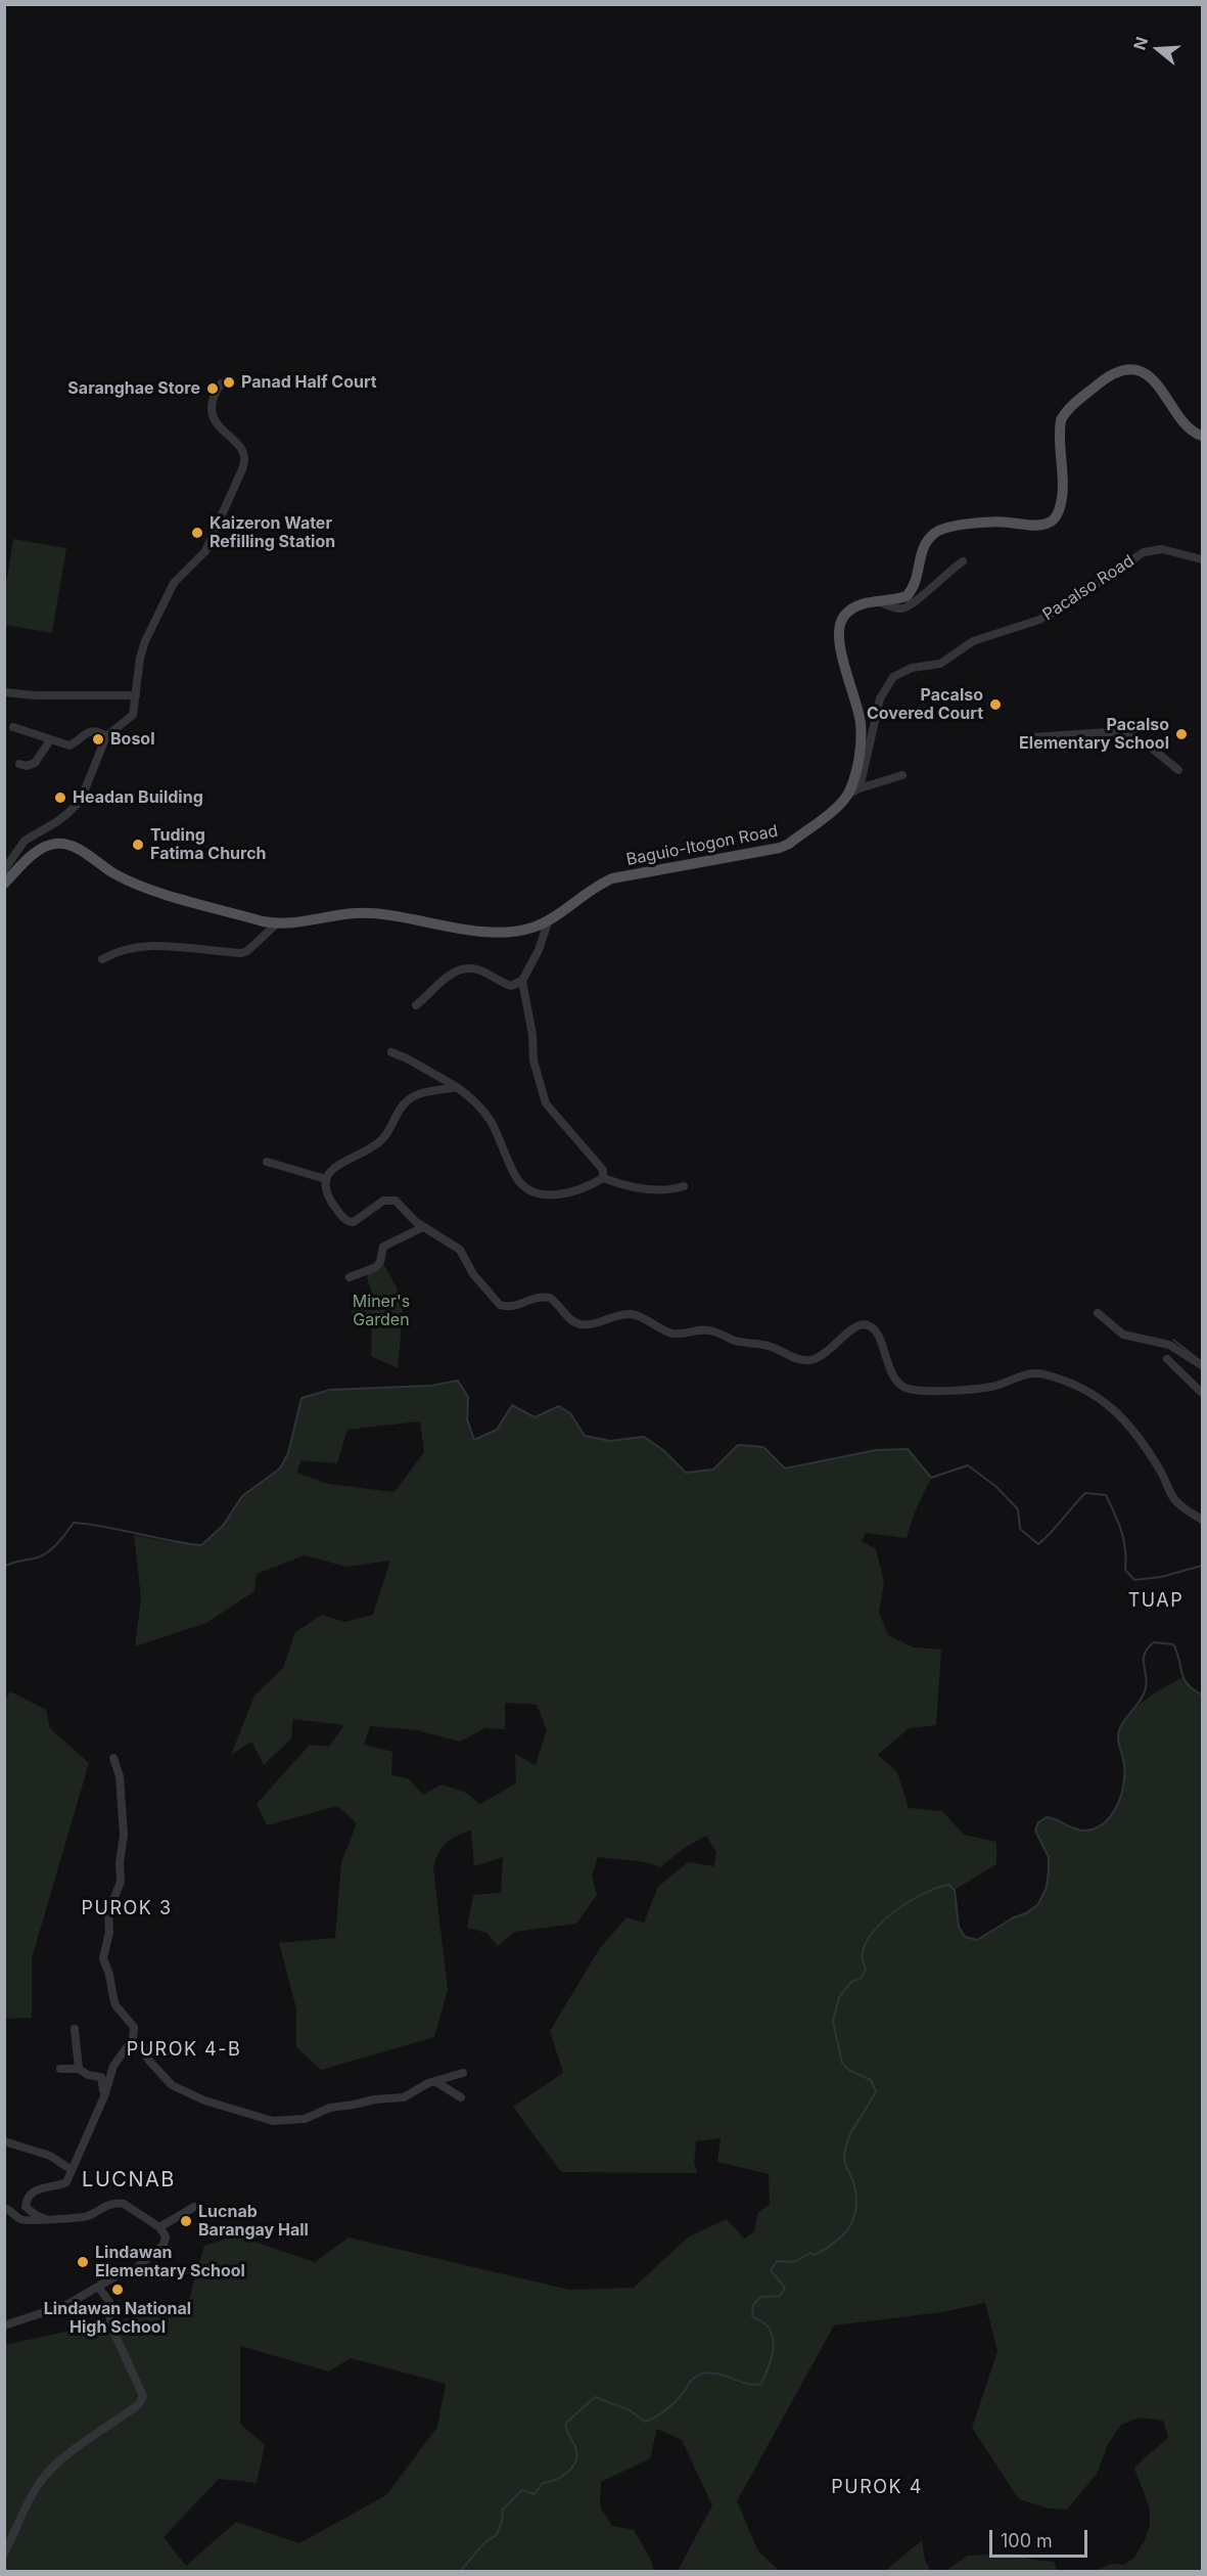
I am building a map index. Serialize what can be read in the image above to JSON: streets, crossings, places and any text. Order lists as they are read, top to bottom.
{
  "streets": {
    "main road": ["Baguio-Itogon Road"],
    "street": ["Pacalso Road"]
  },
  "crossings": [
    ["Pacalso Road", "Baguio-Itogon Road"]
  ],
  "districts": [
    "TUAP",
    "PUROK 3",
    "PUROK 4-B",
    "LUCNAB",
    "PUROK 4"
  ],
  "parks": ["Miner's Garden"],
  "places": [
    "Panad Half Court",
    "Saranghae Store",
    "Kaizeron Water Refilling Station",
    "Pacalso Covered Court",
    "Pacalso Elementary School",
    "Bosol",
    "Headan Building",
    "Tuding Fatima Church",
    "Lucnab Barangay Hall",
    "Lindawan Elementary School",
    "Lindawan National High School"
  ],
  "scale_bar": "100 m",
  "north": "left"
}
